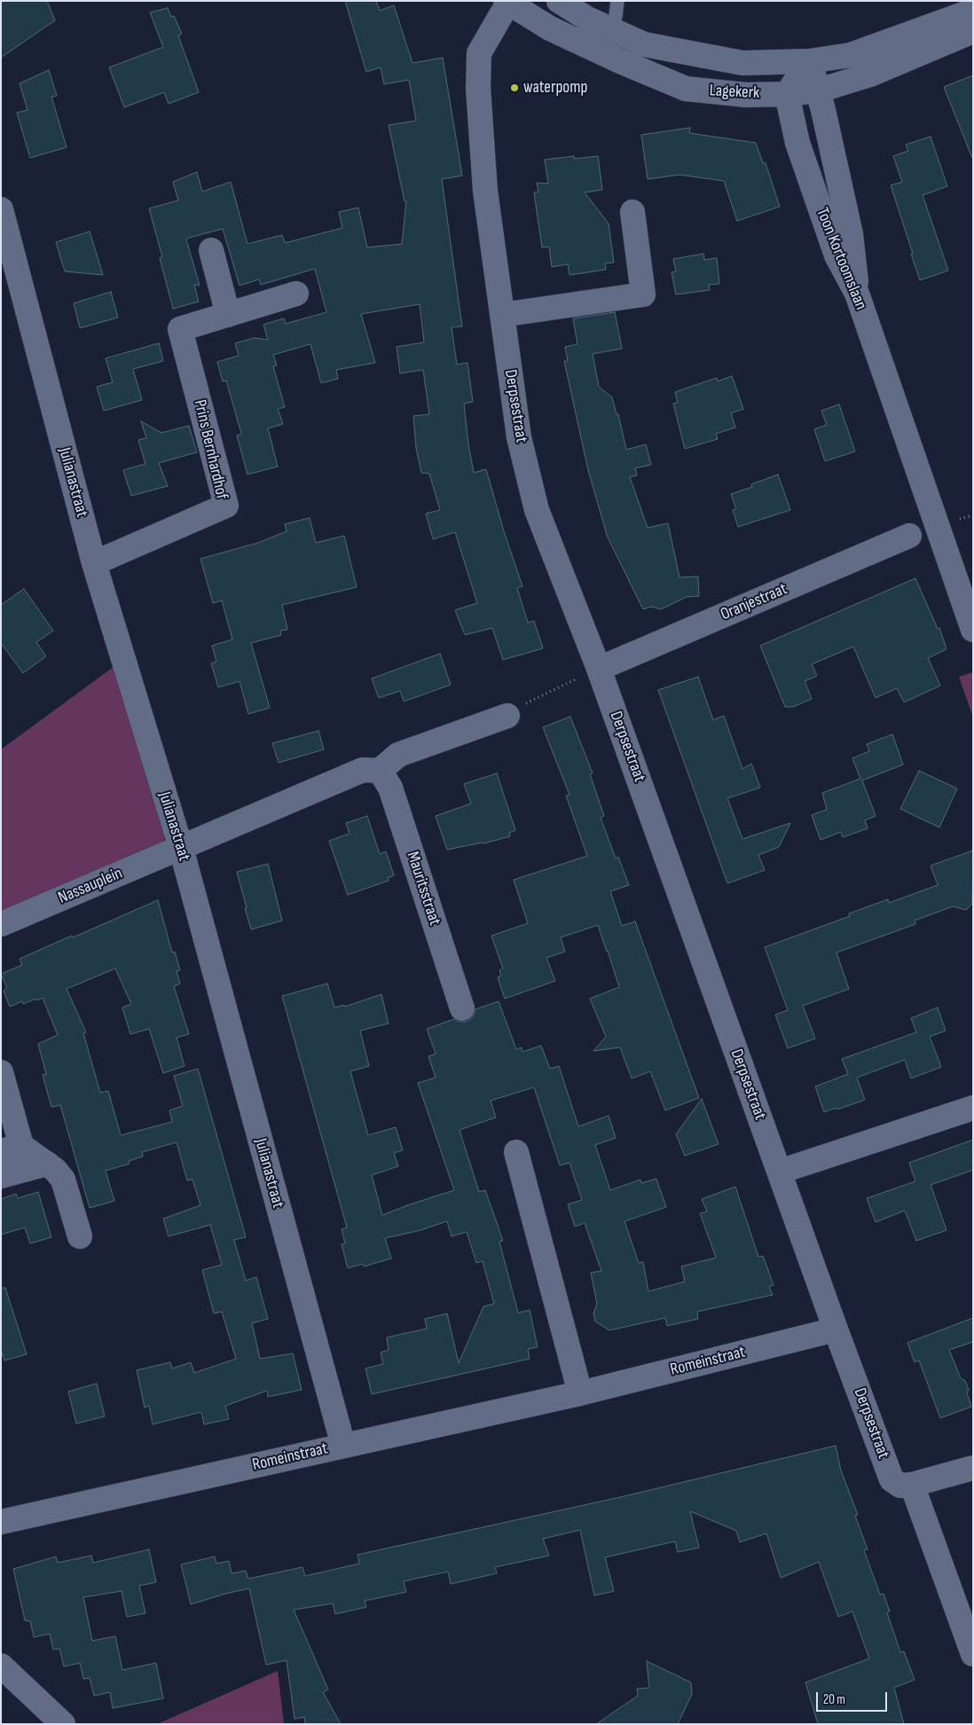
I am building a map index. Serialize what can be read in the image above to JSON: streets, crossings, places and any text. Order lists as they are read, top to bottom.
{
  "streets": {
    "street": [
      "Lagekerk",
      "Toon Kortoomslaan",
      "Derpsestraat",
      "Prins Bernhardhof",
      "Julianastraat",
      "Oranjestraat",
      "Nassauplein",
      "Mauritsstraat",
      "Romeinstraat"
    ]
  },
  "crossings": [
    ["Lagekerk", "Toon Kortoomslaan"],
    ["Lagekerk", "Derpsestraat"],
    ["Derpsestraat", "Oranjestraat"],
    ["Derpsestraat", "Romeinstraat"],
    ["Prins Bernhardhof", "Julianastraat"],
    ["Julianastraat", "Nassauplein"],
    ["Julianastraat", "Romeinstraat"]
  ],
  "places": ["waterpomp"],
  "scale_bar": "20 m"
}
